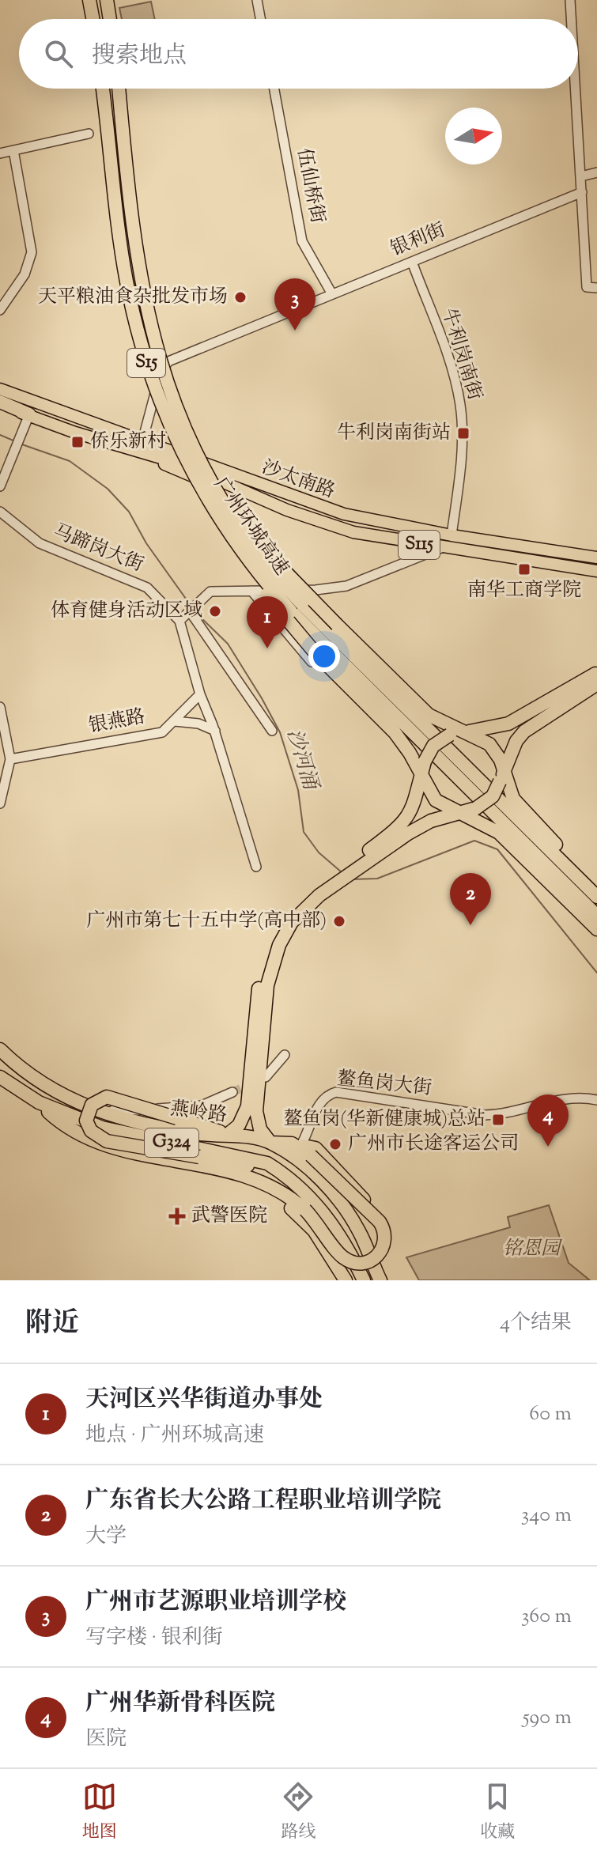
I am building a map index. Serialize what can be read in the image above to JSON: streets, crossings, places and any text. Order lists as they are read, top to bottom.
{
  "streets": {
    "highway": [
      "S15",
      "广州环城高速",
      "燕岭路",
      "G324"
    ],
    "main road": ["沙太南路", "S115"],
    "street": [
      "伍仙桥街",
      "银利街",
      "牛利岗南街",
      "马蹄岗大街",
      "银燕路",
      "鳌鱼岗大街"
    ]
  },
  "crossings": [
    ["伍仙桥街", "银利街"],
    ["银利街", "牛利岗南街"],
    ["银利街", "沙太南路"],
    ["牛利岗南街", "沙太南路"]
  ],
  "water": ["沙河涌"],
  "parks": ["铭恩园"],
  "places": {
    "other": [
      "天平粮油食杂批发市场",
      "体育健身活动区域",
      "广州市第七十五中学(高中部)",
      "广州市长途客运公司"
    ],
    "transit": [
      "牛利岗南街站",
      "侨乐新村",
      "南华工商学院",
      "鳌鱼岗(华新健康城)总站"
    ],
    "health": ["武警医院"]
  },
  "north": "right",
  "page": {
    "search": "搜索地点",
    "pins": [
      "3",
      "1",
      "2",
      "4"
    ],
    "heading": ["附近", "4个结果"],
    "list": [
      {
        "mark": "1",
        "name": "天河区兴华街道办事处",
        "note": "地点 · 广州环城高速",
        "value": "60 m"
      },
      {
        "mark": "2",
        "name": "广东省长大公路工程职业培训学院",
        "note": "大学",
        "value": "340 m"
      },
      {
        "mark": "3",
        "name": "广州市艺源职业培训学校",
        "note": "写字楼 · 银利街",
        "value": "360 m"
      },
      {
        "mark": "4",
        "name": "广州华新骨科医院",
        "note": "医院",
        "value": "590 m"
      }
    ],
    "nav": ["地图", "路线", "收藏"]
  }
}
